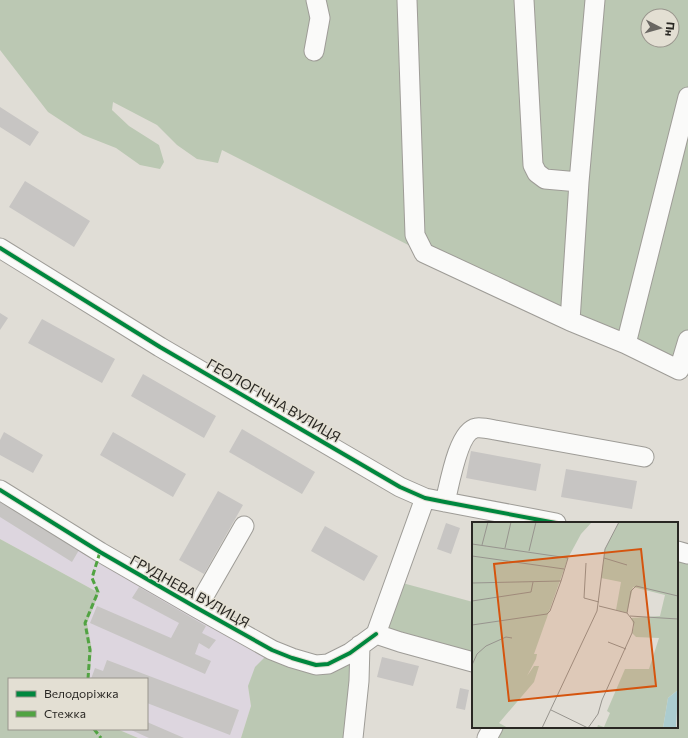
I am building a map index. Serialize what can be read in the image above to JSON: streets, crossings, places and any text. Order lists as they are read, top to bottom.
{
  "streets": {
    "street": ["ГЕОЛОГІЧНА ВУЛИЦЯ", "ГРУДНЕВА ВУЛИЦЯ"]
  },
  "legend": ["Велодоріжка", "Стежка"],
  "north": "right"
}
